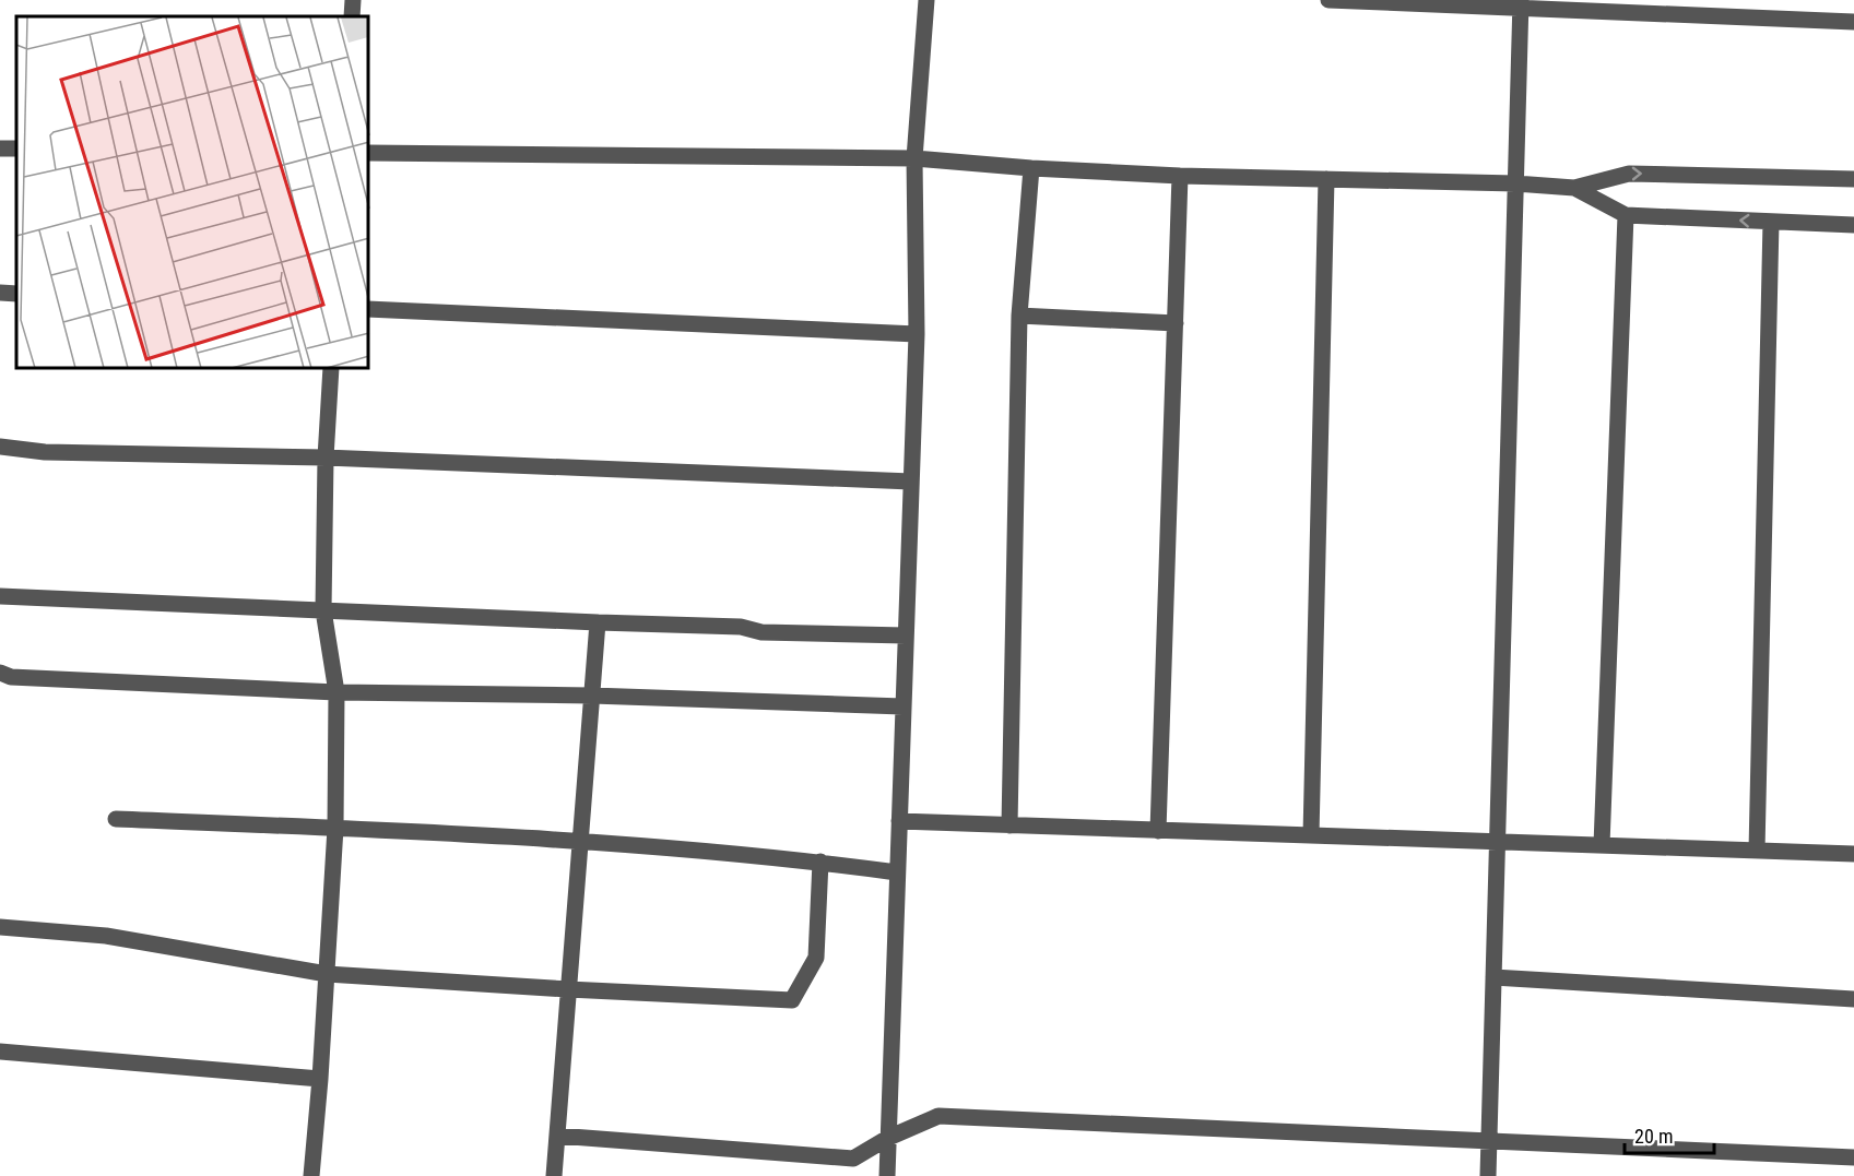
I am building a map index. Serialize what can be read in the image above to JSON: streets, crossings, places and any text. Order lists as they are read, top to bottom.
{
  "scale_bar": "20 m"
}
